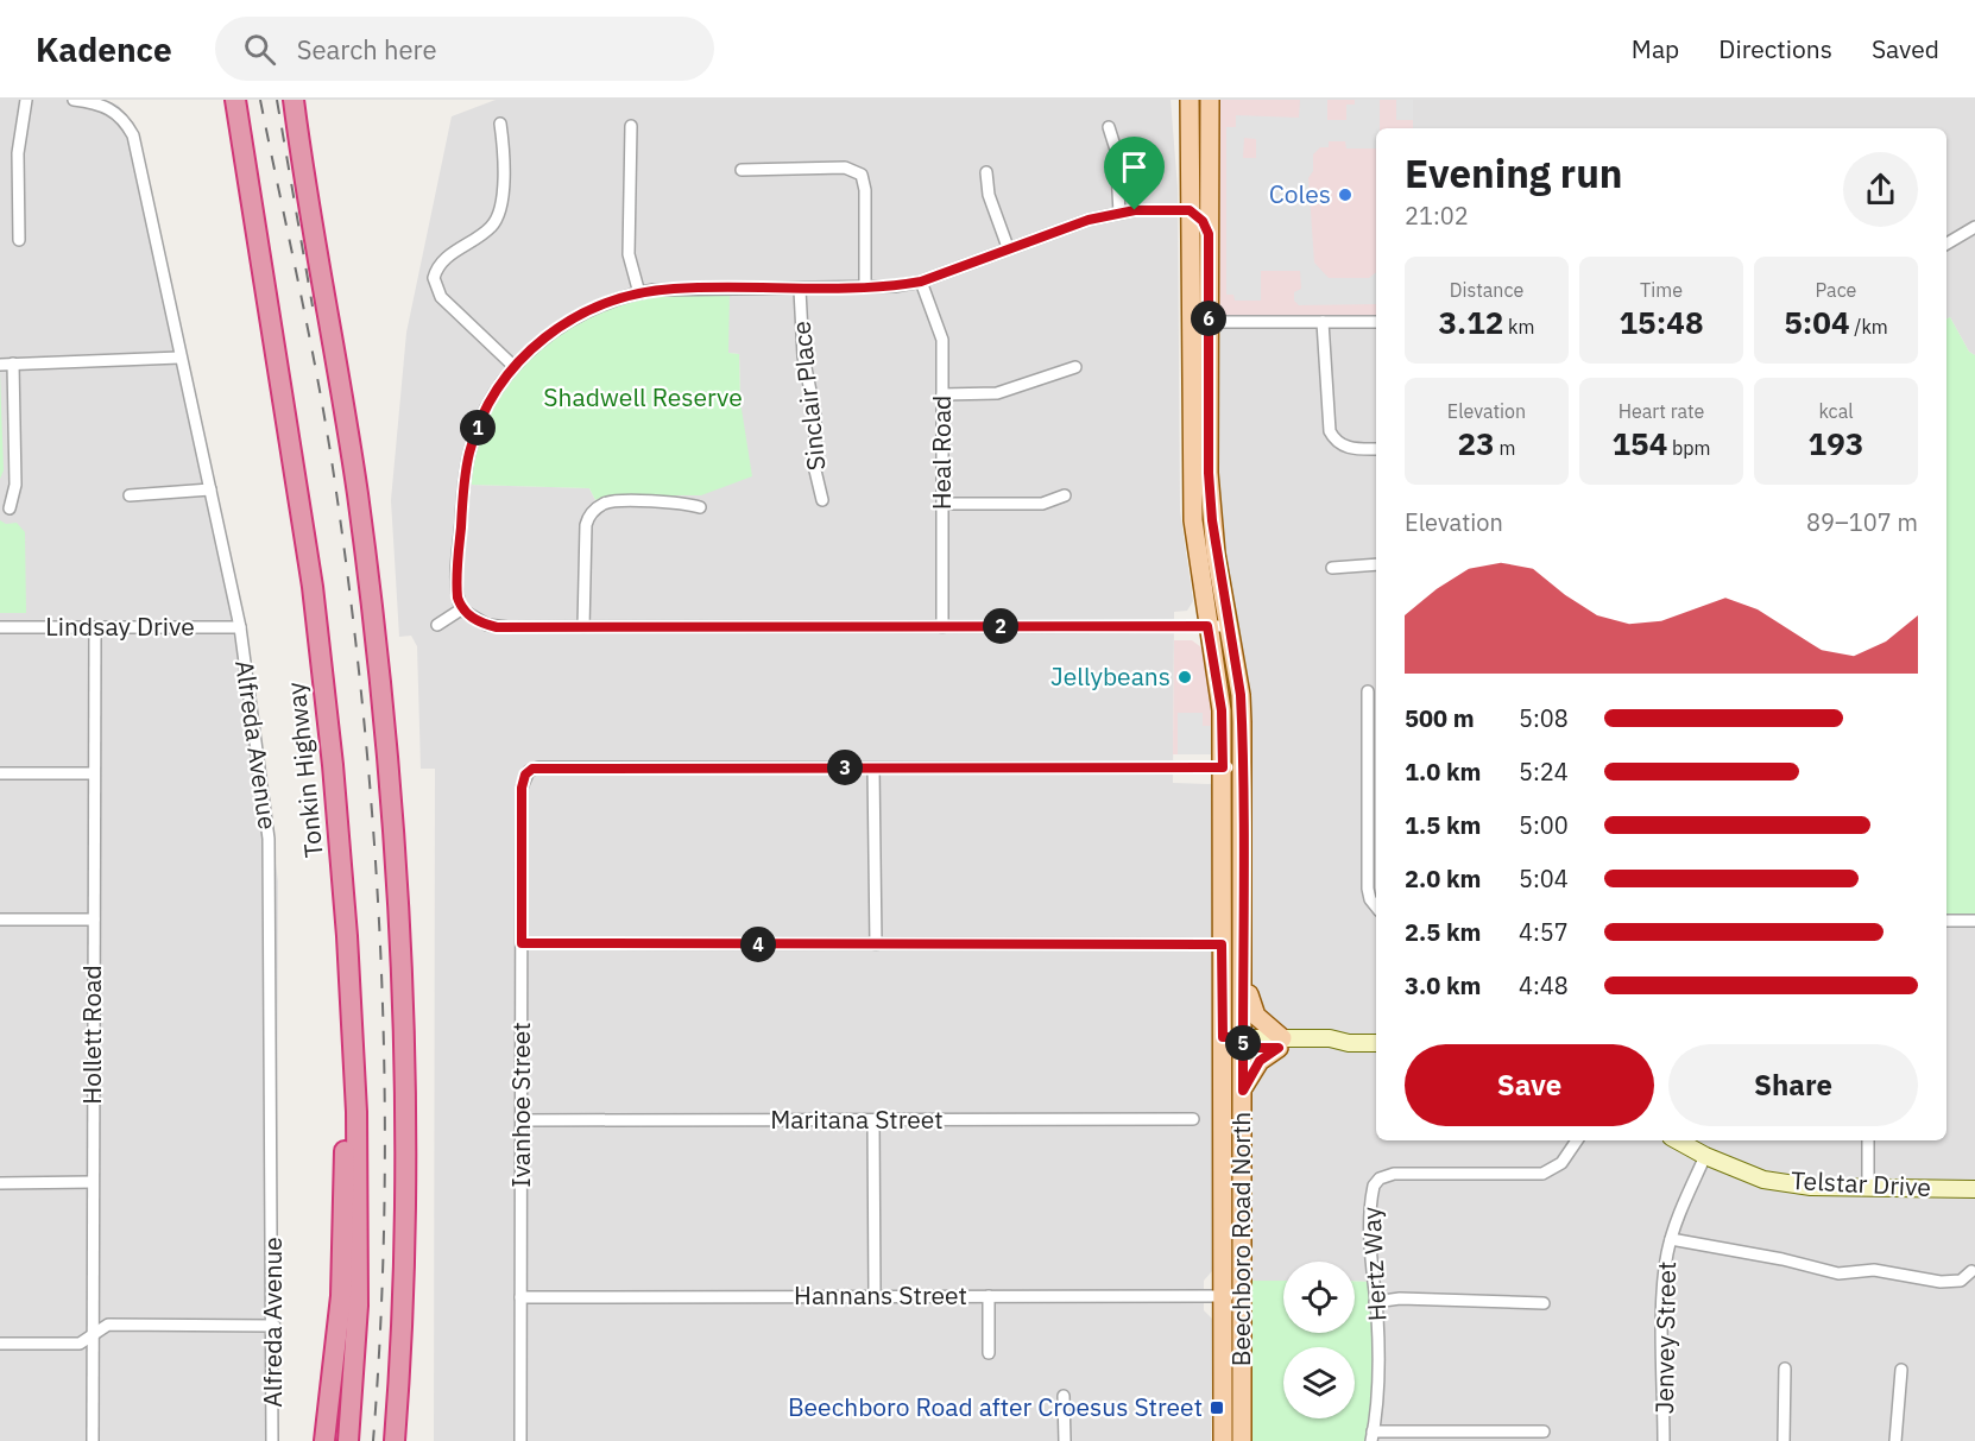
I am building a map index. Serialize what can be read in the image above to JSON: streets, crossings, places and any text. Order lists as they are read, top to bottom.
{
  "streets": {
    "highway": ["Tonkin Highway"],
    "main road": ["Beechboro Road North"],
    "street": [
      "Sinclair Place",
      "Heal Road",
      "Lindsay Drive",
      "Alfreda Avenue",
      "Hollett Road",
      "Ivanhoe Street",
      "Maritana Street",
      "Telstar Drive",
      "Hertz Way",
      "Hannans Street",
      "Jenvey Street"
    ]
  },
  "crossings": [
    ["Lindsay Drive", "Alfreda Avenue"],
    ["Lindsay Drive", "Hollett Road"],
    ["Ivanhoe Street", "Maritana Street"],
    ["Ivanhoe Street", "Hannans Street"],
    ["Telstar Drive", "Jenvey Street"],
    ["Beechboro Road North", "Hannans Street"]
  ],
  "parks": ["Shadwell Reserve"],
  "places": {
    "other": ["Coles", "Jellybeans"],
    "transit": ["Beechboro Road after Croesus Street"]
  },
  "page": {
    "header": "Kadence",
    "search": "Search here",
    "nav": ["Map", "Directions", "Saved"],
    "heading": ["Evening run", "21:02"],
    "stats": [
      ["Distance", "3.12 km"],
      ["Time", "15:48"],
      ["Pace", "5:04 /km"],
      ["Elevation", "23 m"],
      ["Heart rate", "154 bpm"],
      ["kcal", "193"]
    ],
    "pins": [
      "6",
      "1",
      "2",
      "3",
      "4",
      "5"
    ],
    "chart": ["Elevation", "89–107 m"],
    "list": [
      {
        "name": "500 m",
        "note": "5:08"
      },
      {
        "name": "1.0 km",
        "note": "5:24"
      },
      {
        "name": "1.5 km",
        "note": "5:00"
      },
      {
        "name": "2.0 km",
        "note": "5:04"
      },
      {
        "name": "2.5 km",
        "note": "4:57"
      },
      {
        "name": "3.0 km",
        "note": "4:48"
      }
    ],
    "buttons": ["Save", "Share"]
  }
}
